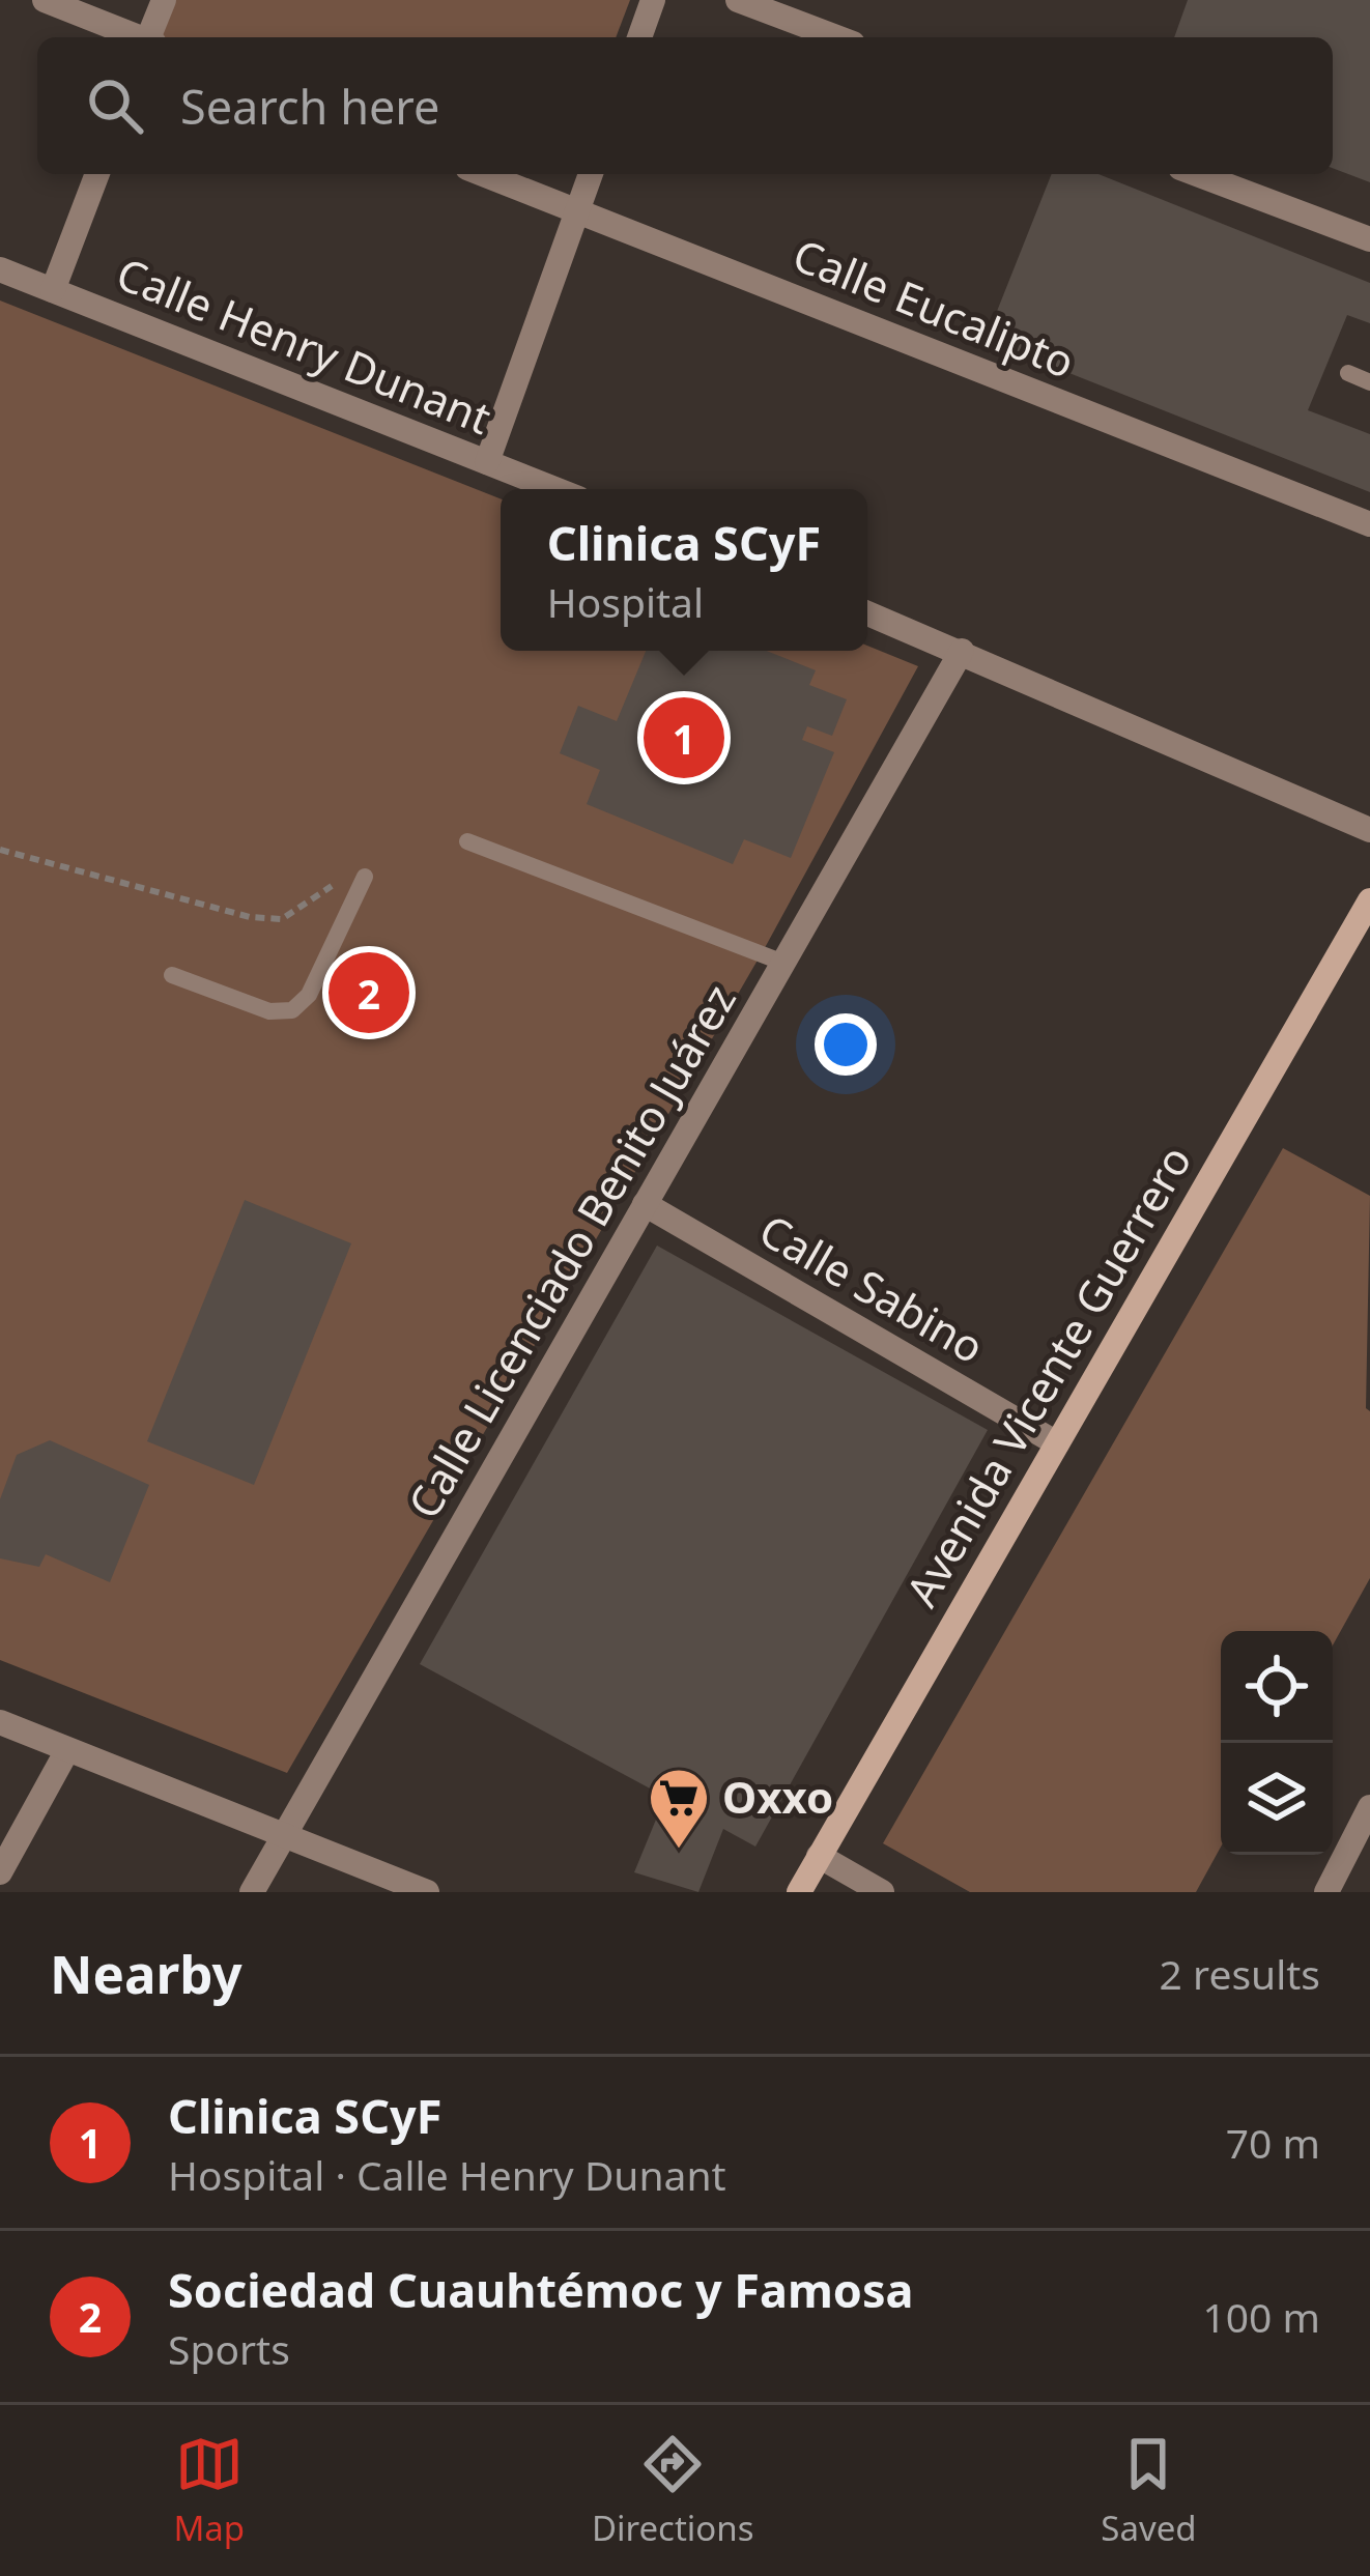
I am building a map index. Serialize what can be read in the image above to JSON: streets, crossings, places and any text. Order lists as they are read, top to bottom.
{
  "streets": {
    "main road": ["Avenida Vicente Guerrero"],
    "street": [
      "Calle Eucalipto",
      "Calle Henry Dunant",
      "Calle Licenciado Benito Juárez",
      "Calle Sabino"
    ]
  },
  "crossings": [
    ["Calle Licenciado Benito Juárez", "Calle Sabino"],
    ["Calle Sabino", "Avenida Vicente Guerrero"]
  ],
  "places": {
    "supermarket": ["Oxxo"]
  },
  "page": {
    "search": "Search here",
    "popup": ["Clinica SCyF", "Hospital"],
    "pins": ["1", "2"],
    "heading": ["Nearby", "2 results"],
    "list": [
      {
        "mark": "1",
        "name": "Clinica SCyF",
        "note": "Hospital · Calle Henry Dunant",
        "value": "70 m"
      },
      {
        "mark": "2",
        "name": "Sociedad Cuauhtémoc y Famosa",
        "note": "Sports",
        "value": "100 m"
      }
    ],
    "nav": ["Map", "Directions", "Saved"]
  }
}
